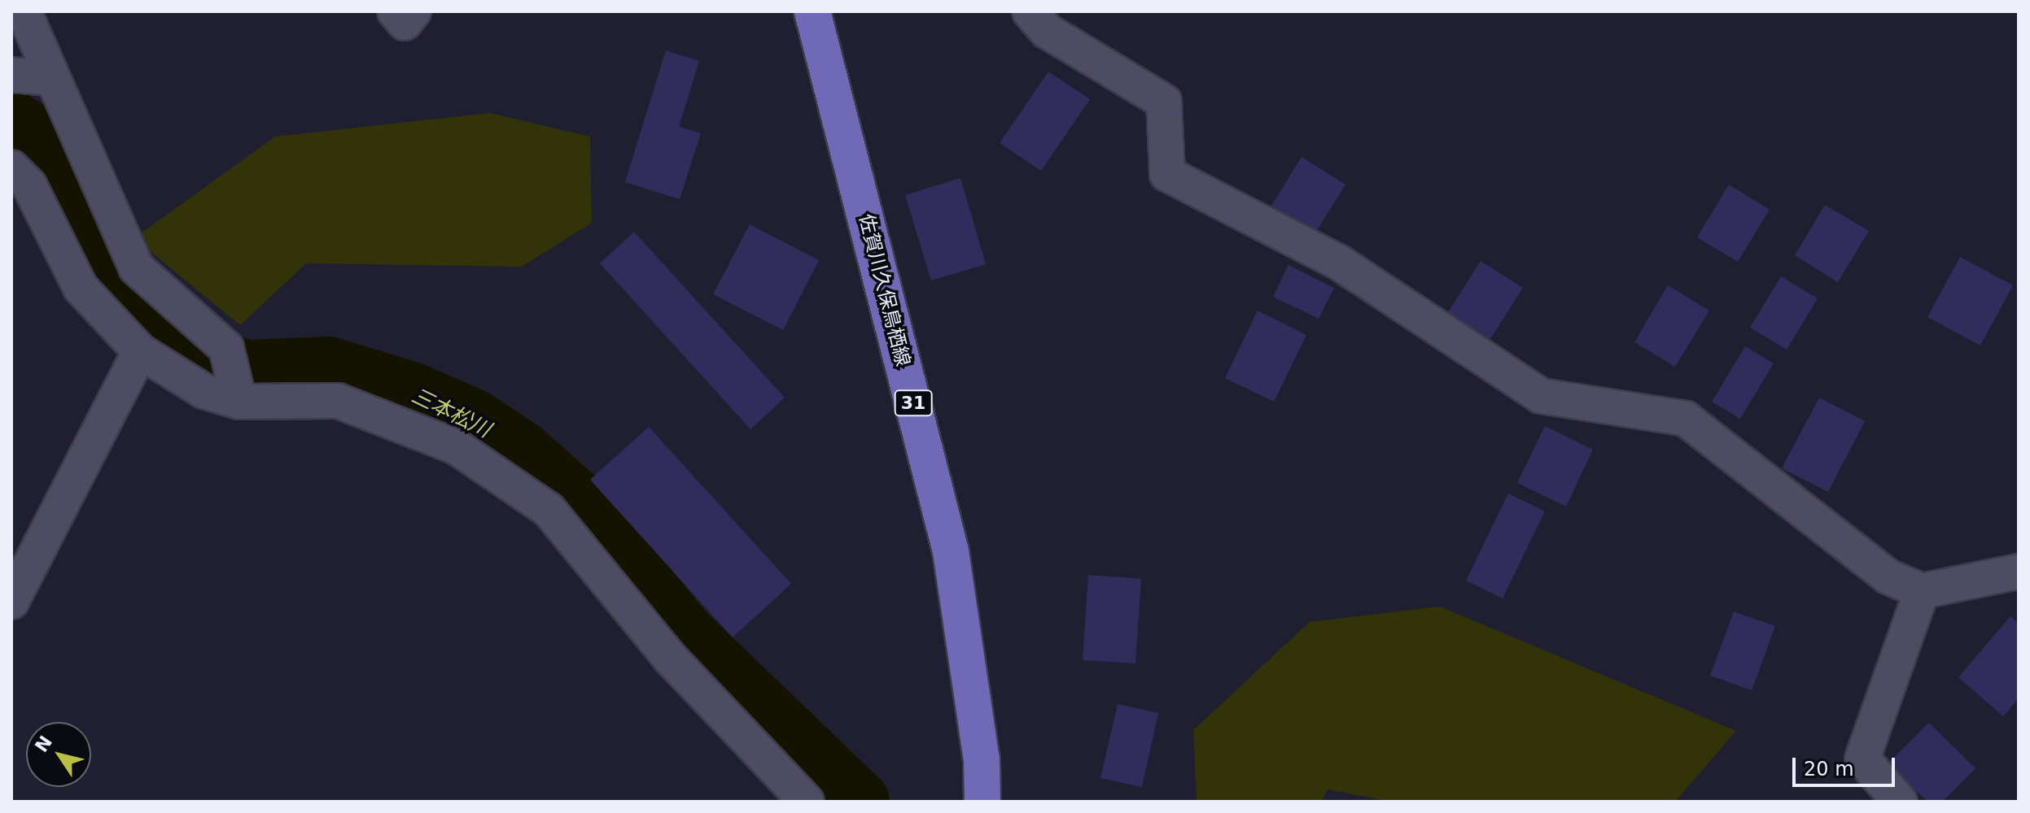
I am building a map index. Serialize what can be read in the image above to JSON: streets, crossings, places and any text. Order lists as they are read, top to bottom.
{
  "streets": {
    "main road": ["佐賀川久保鳥栖線", "31"]
  },
  "water": ["三本松川"],
  "scale_bar": "20 m",
  "north": "top left"
}
